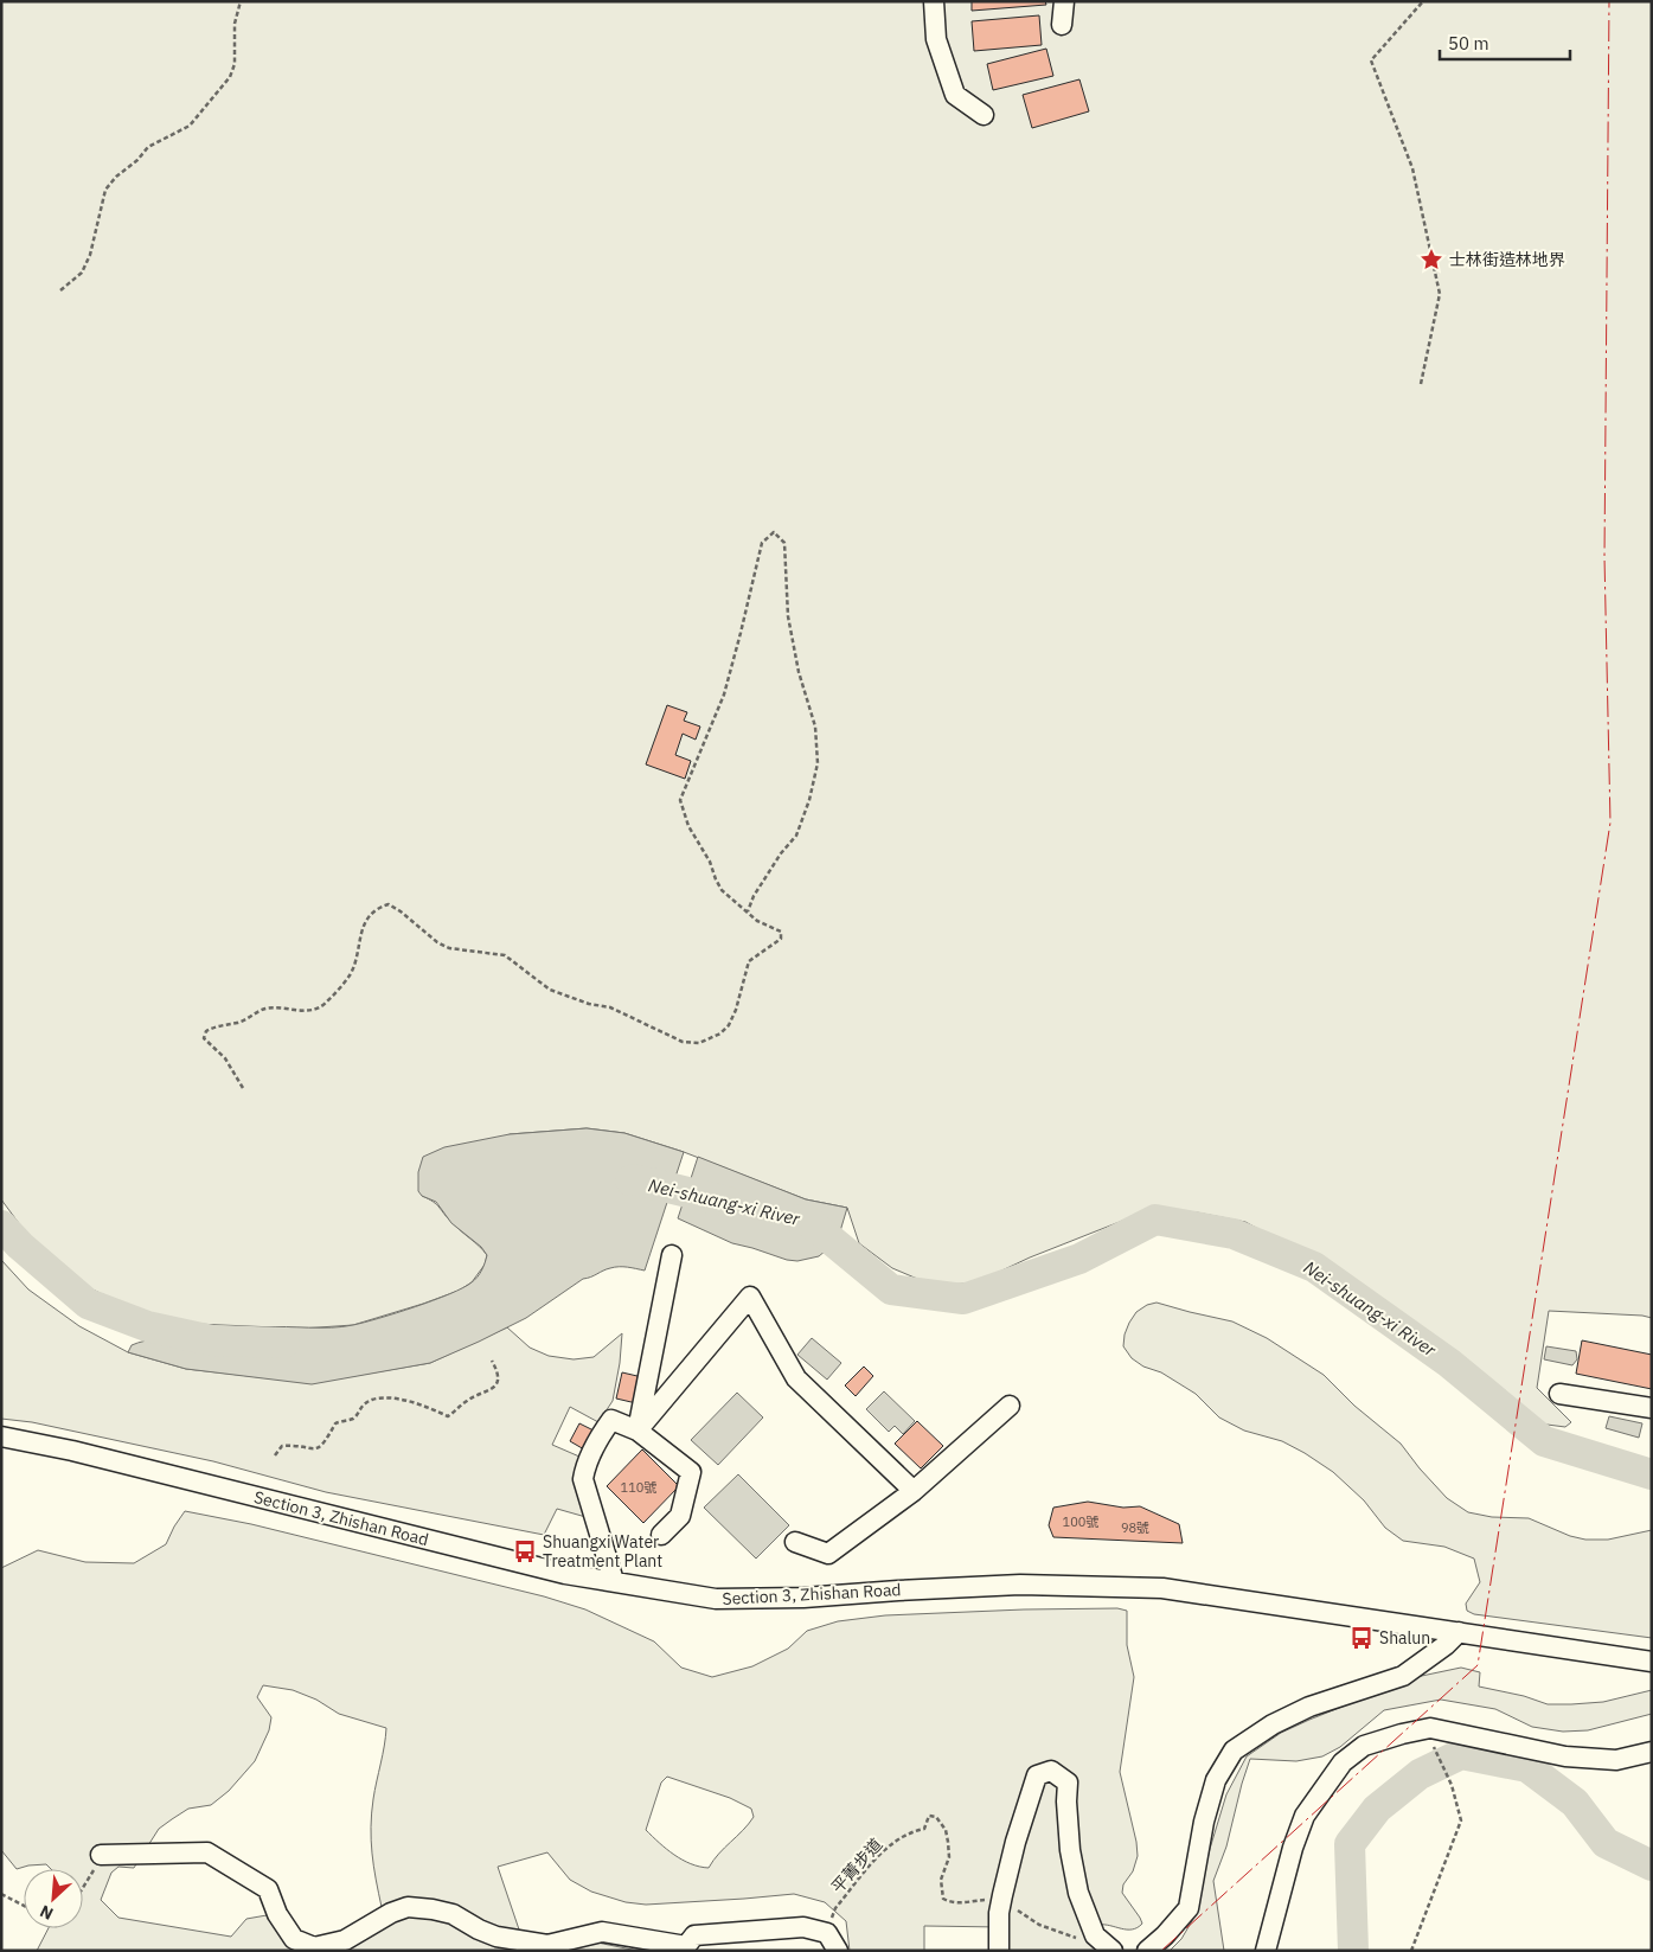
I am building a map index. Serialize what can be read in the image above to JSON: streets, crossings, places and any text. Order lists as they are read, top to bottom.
{
  "streets": {
    "street": ["Section 3, Zhishan Road"],
    "path": ["平菁步道"]
  },
  "water": ["Nei-shuang-xi River"],
  "places": {
    "place": ["士林街造林地界"],
    "bus stop": ["Shuangxi Water Treatment Plant", "Shalun"]
  },
  "house_numbers": ["110號", "100號", "98號"],
  "scale_bar": "50 m",
  "north": "bottom left"
}
